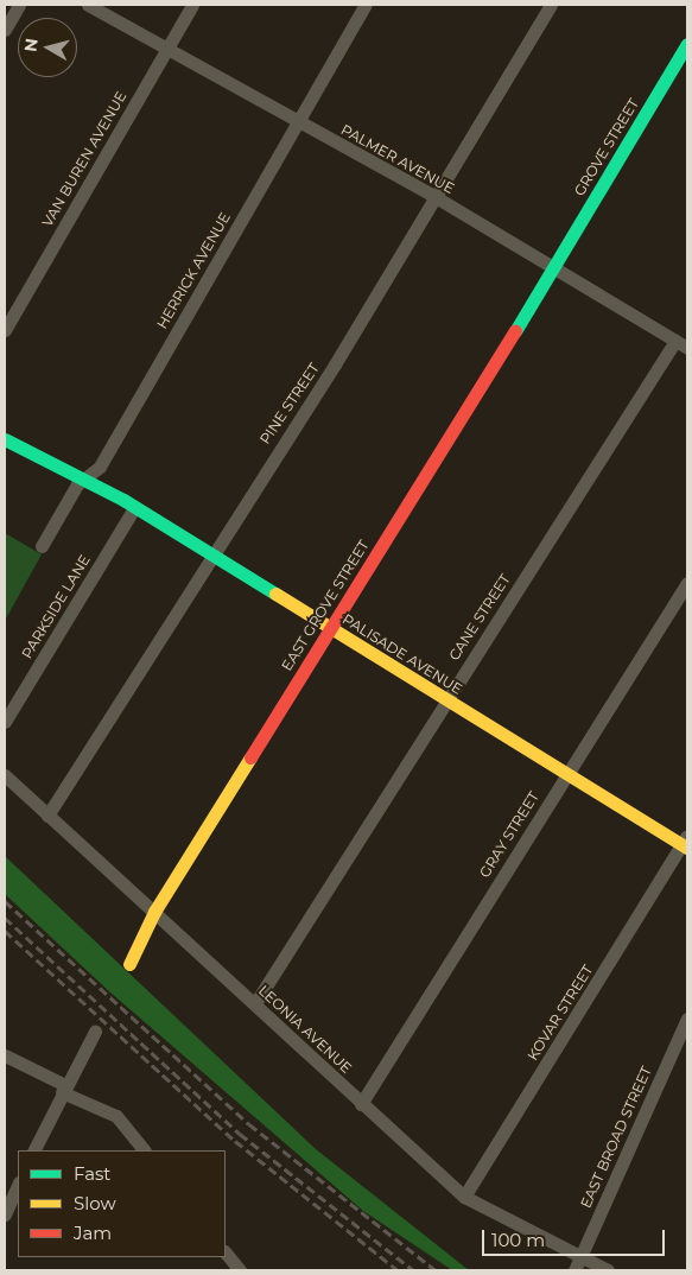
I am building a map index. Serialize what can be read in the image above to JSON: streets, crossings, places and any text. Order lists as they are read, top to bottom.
{
  "streets": {
    "street": [
      "GROVE STREET",
      "VAN BUREN AVENUE",
      "PALMER AVENUE",
      "HERRICK AVENUE",
      "PINE STREET",
      "EAST GROVE STREET",
      "PARKSIDE LANE",
      "CANE STREET",
      "PALISADE AVENUE",
      "GRAY STREET",
      "KOVAR STREET",
      "LEONIA AVENUE",
      "EAST BROAD STREET"
    ]
  },
  "crossings": [
    ["GROVE STREET", "PALMER AVENUE"],
    ["GROVE STREET", "EAST GROVE STREET"],
    ["VAN BUREN AVENUE", "PALMER AVENUE"],
    ["PALMER AVENUE", "HERRICK AVENUE"],
    ["PALMER AVENUE", "PINE STREET"],
    ["PALMER AVENUE", "EAST GROVE STREET"],
    ["PALMER AVENUE", "CANE STREET"],
    ["HERRICK AVENUE", "PALISADE AVENUE"],
    ["PINE STREET", "PALISADE AVENUE"],
    ["PINE STREET", "LEONIA AVENUE"],
    ["EAST GROVE STREET", "PALISADE AVENUE"],
    ["EAST GROVE STREET", "LEONIA AVENUE"],
    ["PARKSIDE LANE", "PALISADE AVENUE"],
    ["CANE STREET", "PALISADE AVENUE"],
    ["CANE STREET", "LEONIA AVENUE"],
    ["PALISADE AVENUE", "GRAY STREET"],
    ["PALISADE AVENUE", "KOVAR STREET"],
    ["GRAY STREET", "LEONIA AVENUE"],
    ["KOVAR STREET", "LEONIA AVENUE"],
    ["LEONIA AVENUE", "EAST BROAD STREET"]
  ],
  "legend": ["Fast", "Slow", "Jam"],
  "scale_bar": "100 m",
  "north": "left"
}
